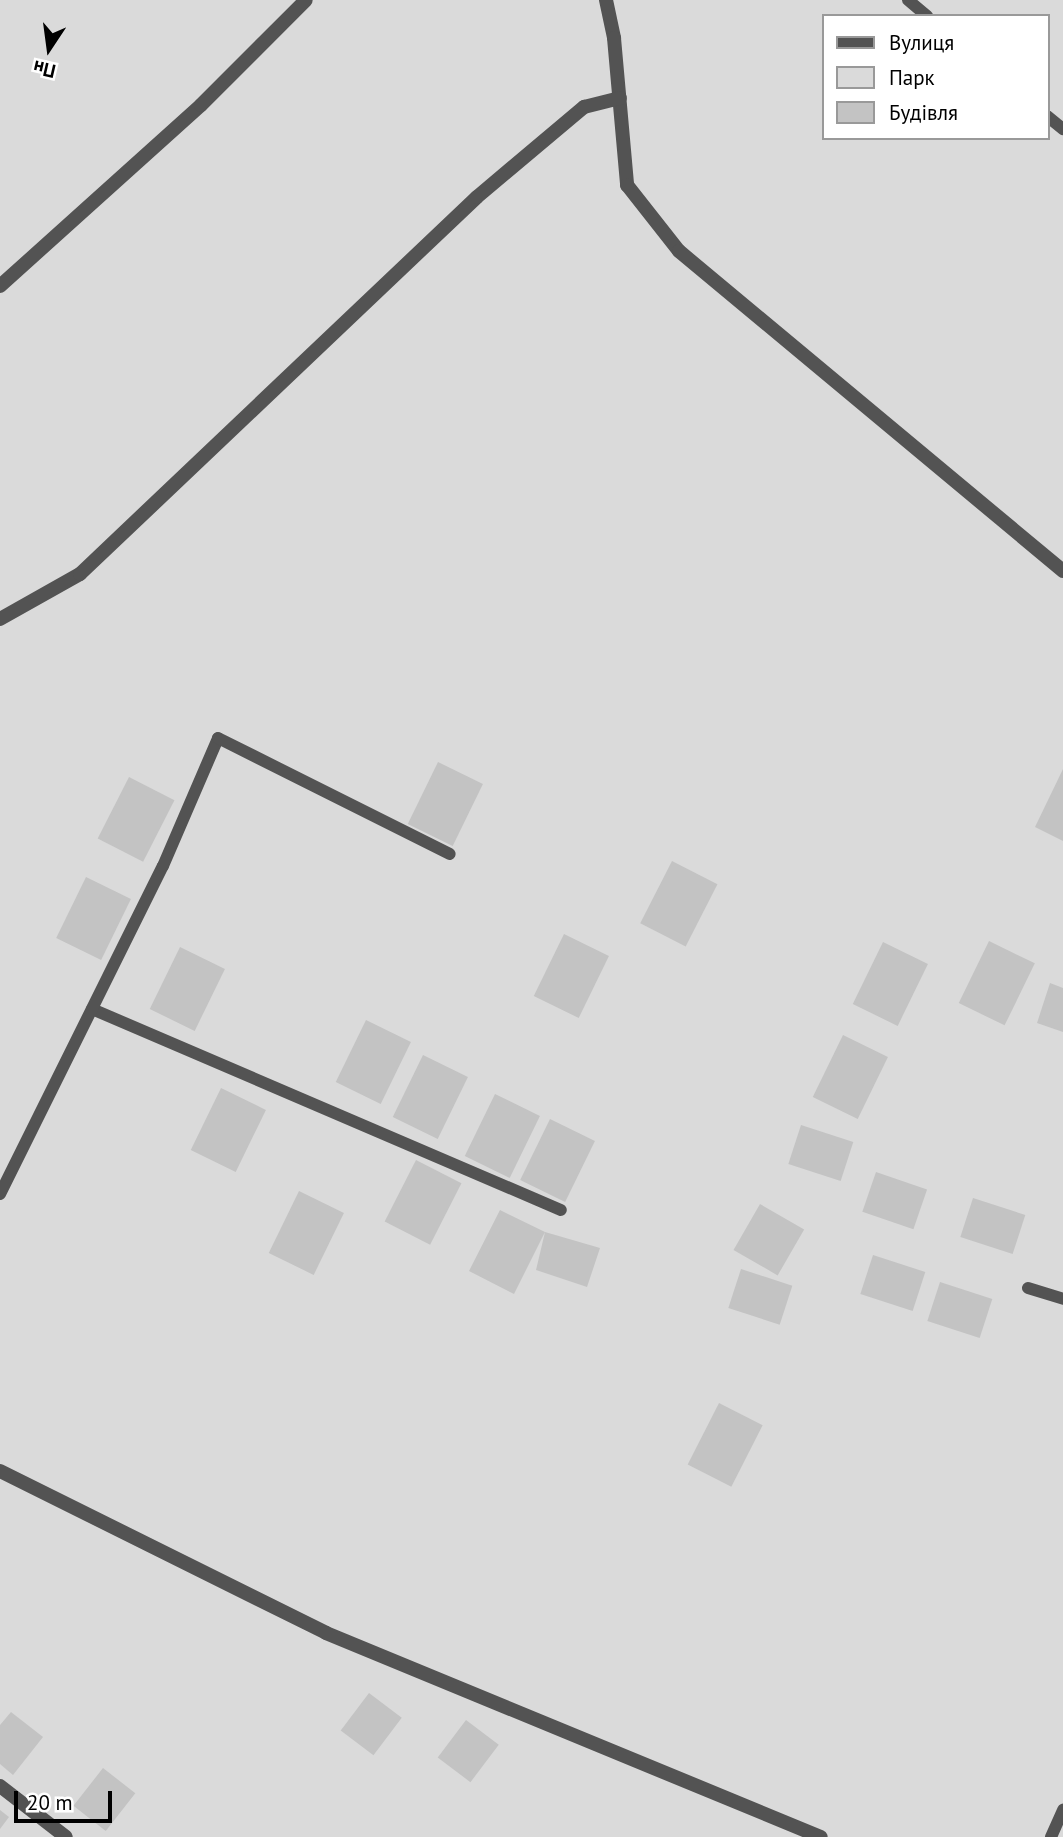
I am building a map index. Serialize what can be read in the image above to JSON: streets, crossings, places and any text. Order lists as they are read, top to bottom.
{
  "legend": ["Вулиця", "Парк", "Будівля"],
  "scale_bar": "20 m",
  "north": "bottom"
}
